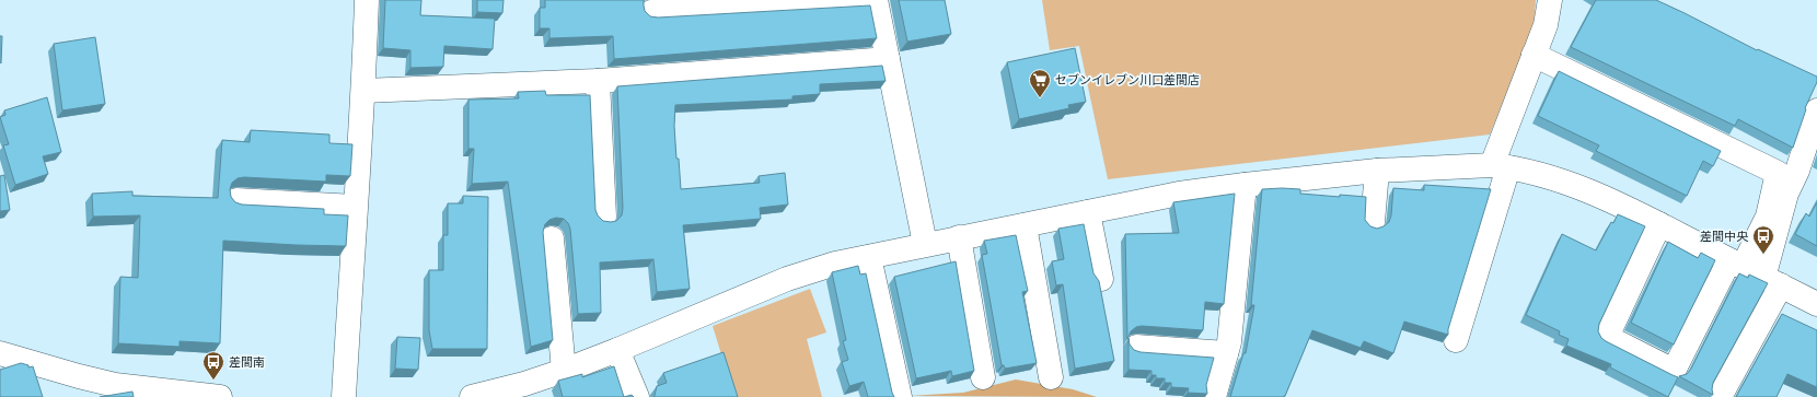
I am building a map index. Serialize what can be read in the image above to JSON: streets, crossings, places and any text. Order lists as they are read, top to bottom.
{
  "places": {
    "supermarket": ["セブンイレブン川口差間店"],
    "bus stop": ["差間中央", "差間南"]
  }
}
